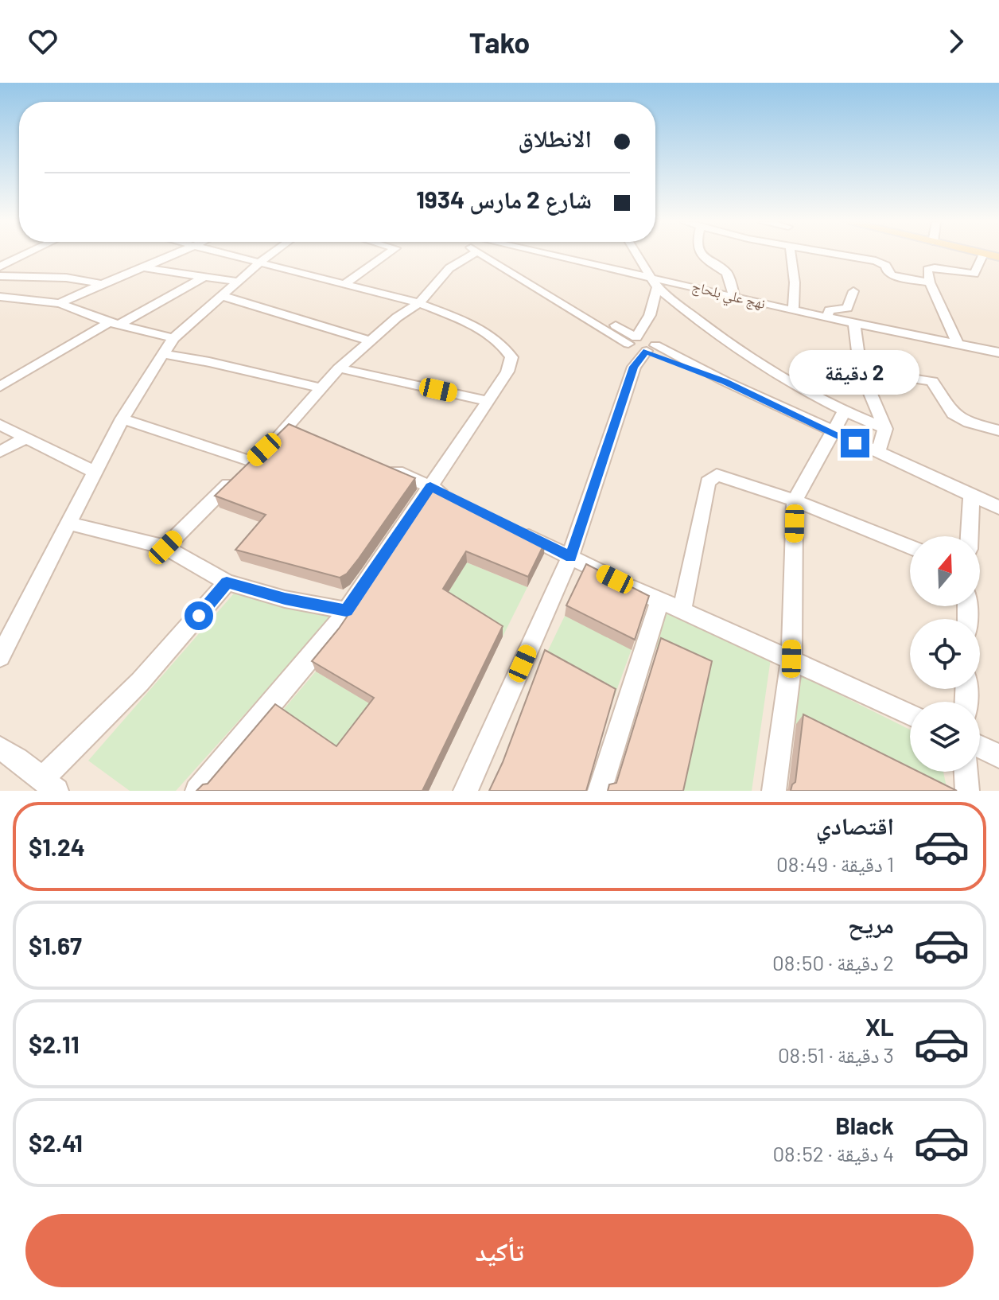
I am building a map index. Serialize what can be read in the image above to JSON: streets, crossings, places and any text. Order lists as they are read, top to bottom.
{
  "streets": {
    "street": ["نهج علي بلحاج"]
  },
  "north": "top",
  "page": {
    "header": "Tako",
    "banner": ["الانطلاق", "شارع 2 مارس 1934"],
    "bubble": "2 دقيقة",
    "list": [
      {
        "name": "اقتصادي",
        "note": "1 دقيقة · 08:49",
        "value": "$1.24"
      },
      {
        "name": "مريح",
        "note": "2 دقيقة · 08:50",
        "value": "$1.67"
      },
      {
        "name": "XL",
        "note": "3 دقيقة · 08:51",
        "value": "$2.11"
      },
      {
        "name": "Black",
        "note": "4 دقيقة · 08:52",
        "value": "$2.41"
      }
    ],
    "buttons": "تأكيد"
  }
}
